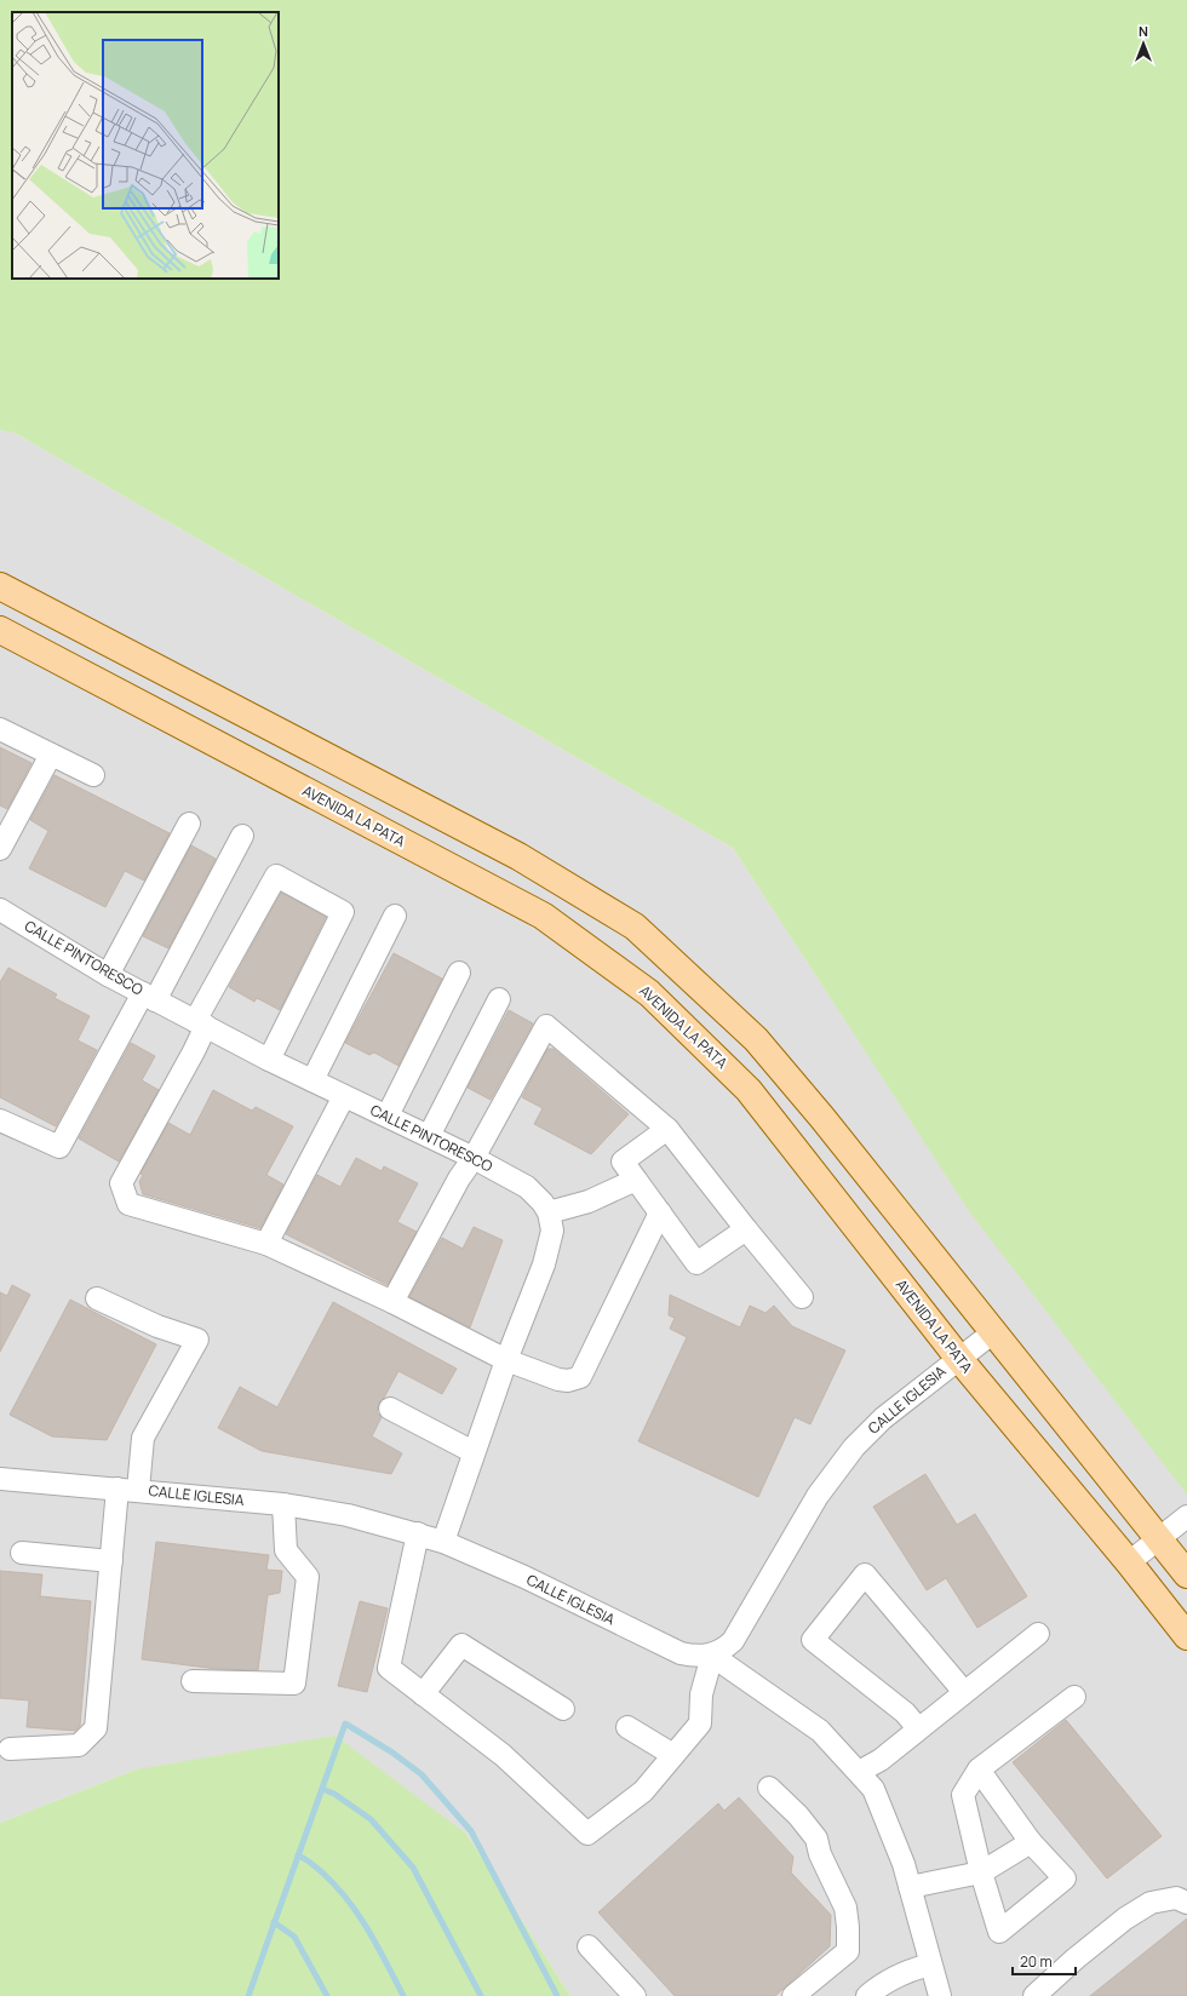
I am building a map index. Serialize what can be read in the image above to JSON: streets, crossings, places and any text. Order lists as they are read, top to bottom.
{
  "streets": {
    "main road": ["AVENIDA LA PATA"],
    "street": ["CALLE PINTORESCO", "CALLE IGLESIA"]
  },
  "crossings": [
    ["AVENIDA LA PATA", "CALLE IGLESIA"]
  ],
  "scale_bar": "20 m",
  "north": "top"
}
